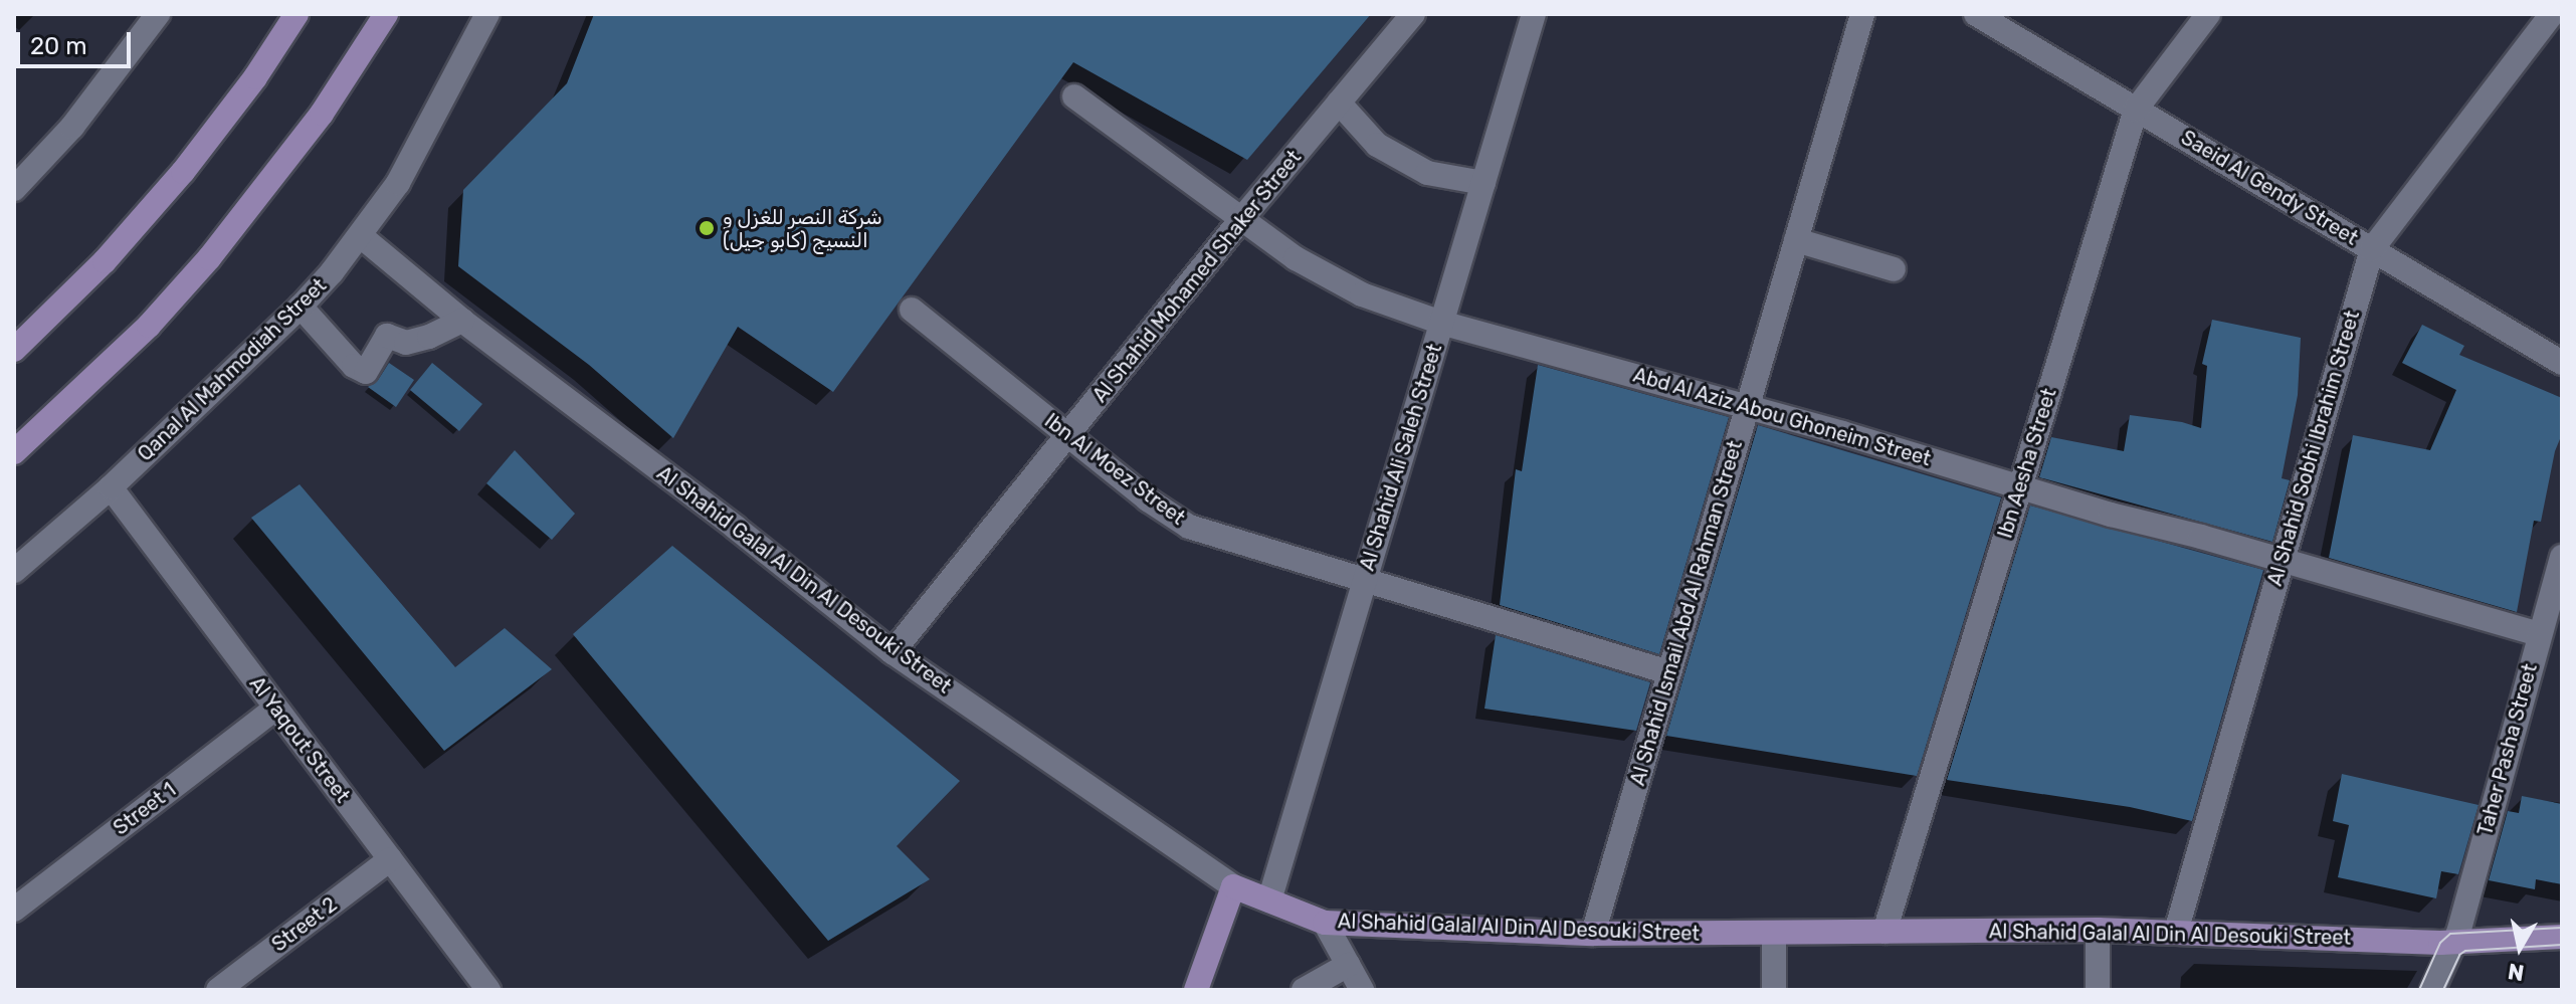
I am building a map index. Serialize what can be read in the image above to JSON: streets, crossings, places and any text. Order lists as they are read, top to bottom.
{
  "streets": {
    "main road": ["Al Shahid Galal Al Din Al Desouki Street"],
    "street": [
      "Saeid Al Gendy Street",
      "Al Shahid Mohamed Shaker Street",
      "Qanal Al Mahmodiah Street",
      "Abd Al Aziz Abou Ghoneim Street",
      "Al Shahid Sobhi Ibrahim Street",
      "Al Shahid Ali Saleh Street",
      "Ibn Aesha Street",
      "Ibn Al Moez Street",
      "Al Shahid Ismail Abd Al Rahman Street",
      "Al Yaqout Street",
      "Taher Pasha Street",
      "Street 1",
      "Street 2"
    ]
  },
  "crossings": [
    ["Saeid Al Gendy Street", "Al Shahid Sobhi Ibrahim Street"],
    ["Saeid Al Gendy Street", "Ibn Aesha Street"],
    ["Al Shahid Mohamed Shaker Street", "Abd Al Aziz Abou Ghoneim Street"],
    ["Al Shahid Mohamed Shaker Street", "Ibn Al Moez Street"],
    ["Al Shahid Mohamed Shaker Street", "Al Shahid Galal Al Din Al Desouki Street"],
    ["Qanal Al Mahmodiah Street", "Al Shahid Galal Al Din Al Desouki Street"],
    ["Qanal Al Mahmodiah Street", "Al Yaqout Street"],
    ["Abd Al Aziz Abou Ghoneim Street", "Al Shahid Sobhi Ibrahim Street"],
    ["Abd Al Aziz Abou Ghoneim Street", "Al Shahid Ali Saleh Street"],
    ["Abd Al Aziz Abou Ghoneim Street", "Ibn Aesha Street"],
    ["Abd Al Aziz Abou Ghoneim Street", "Al Shahid Ismail Abd Al Rahman Street"],
    ["Abd Al Aziz Abou Ghoneim Street", "Taher Pasha Street"],
    ["Al Shahid Sobhi Ibrahim Street", "Al Shahid Galal Al Din Al Desouki Street"],
    ["Al Shahid Ali Saleh Street", "Ibn Al Moez Street"],
    ["Al Shahid Ali Saleh Street", "Al Shahid Galal Al Din Al Desouki Street"],
    ["Ibn Aesha Street", "Al Shahid Galal Al Din Al Desouki Street"],
    ["Ibn Al Moez Street", "Al Shahid Ismail Abd Al Rahman Street"],
    ["Al Shahid Galal Al Din Al Desouki Street", "Al Shahid Ismail Abd Al Rahman Street"],
    ["Al Shahid Galal Al Din Al Desouki Street", "Taher Pasha Street"],
    ["Al Yaqout Street", "Street 1"],
    ["Al Yaqout Street", "Street 2"]
  ],
  "places": ["شركة النصر للغزل و النسيج (كابو جيل)"],
  "scale_bar": "20 m",
  "north": "bottom"
}
